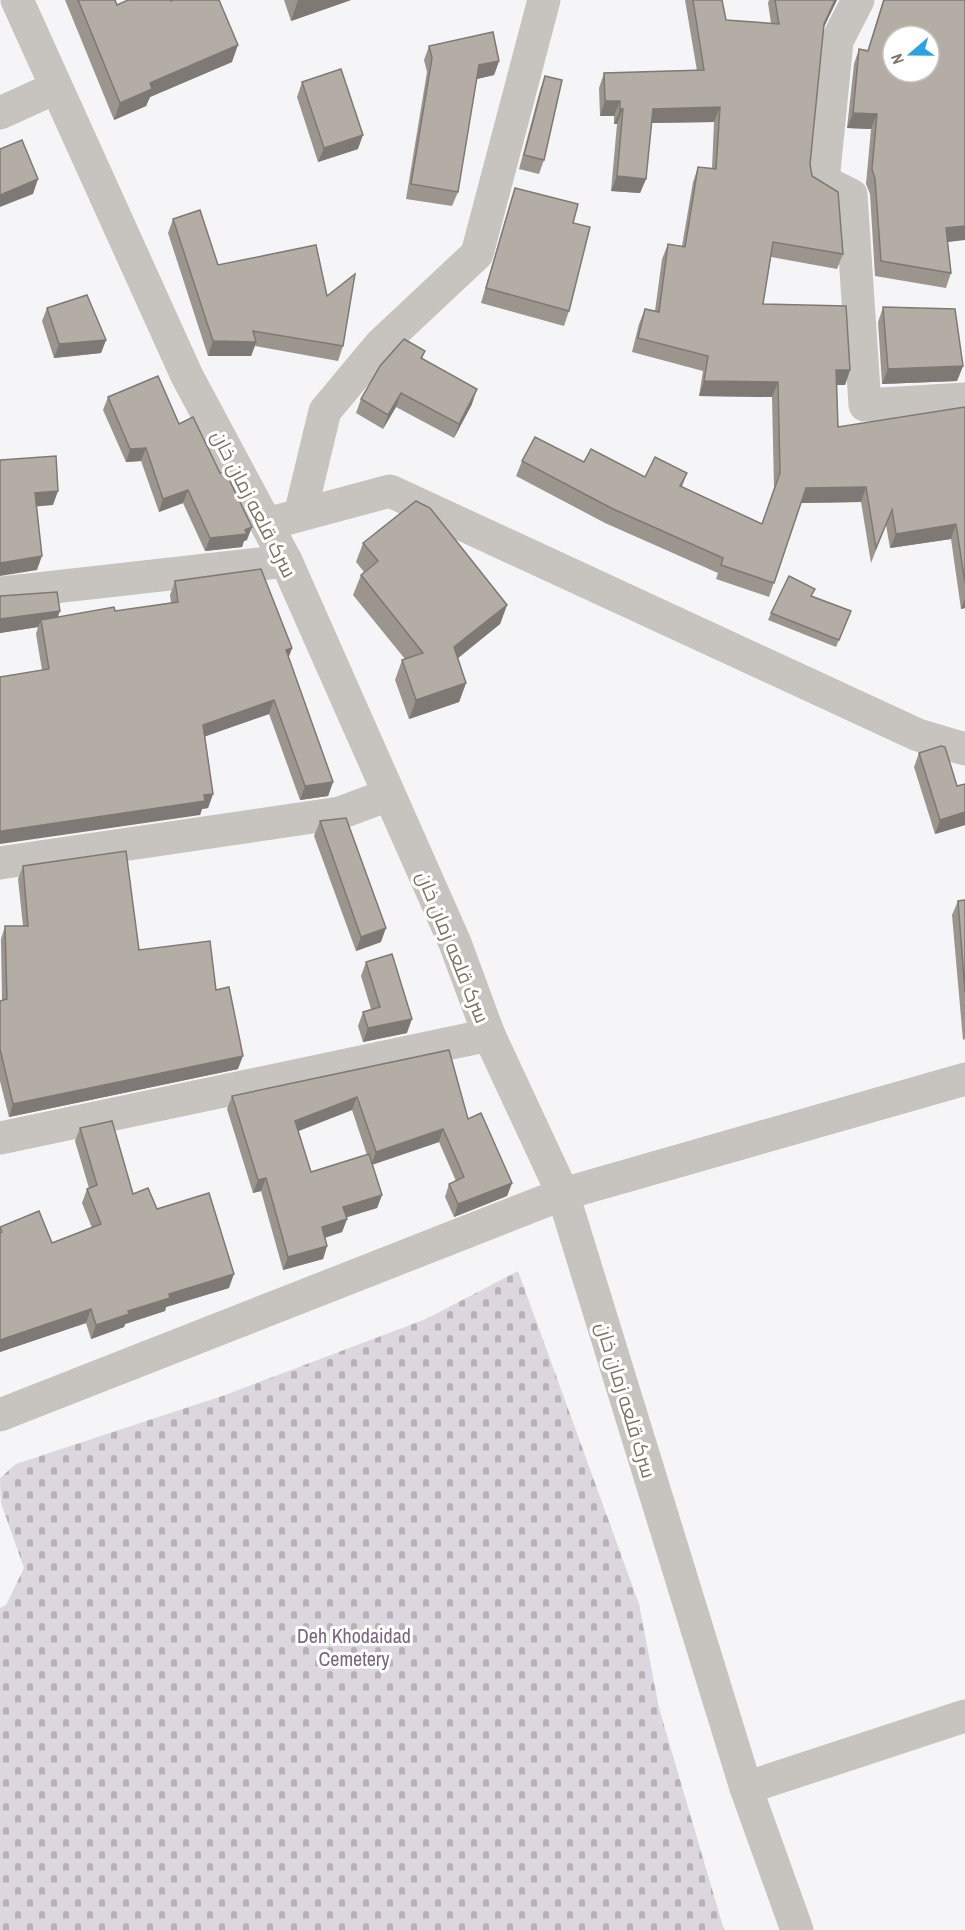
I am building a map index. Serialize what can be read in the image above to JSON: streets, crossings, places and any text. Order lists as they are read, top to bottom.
{
  "streets": {
    "street": ["سرک قلعه زمان خان"]
  },
  "parks": ["Deh Khodaidad Cemetery"],
  "north": "left"
}
